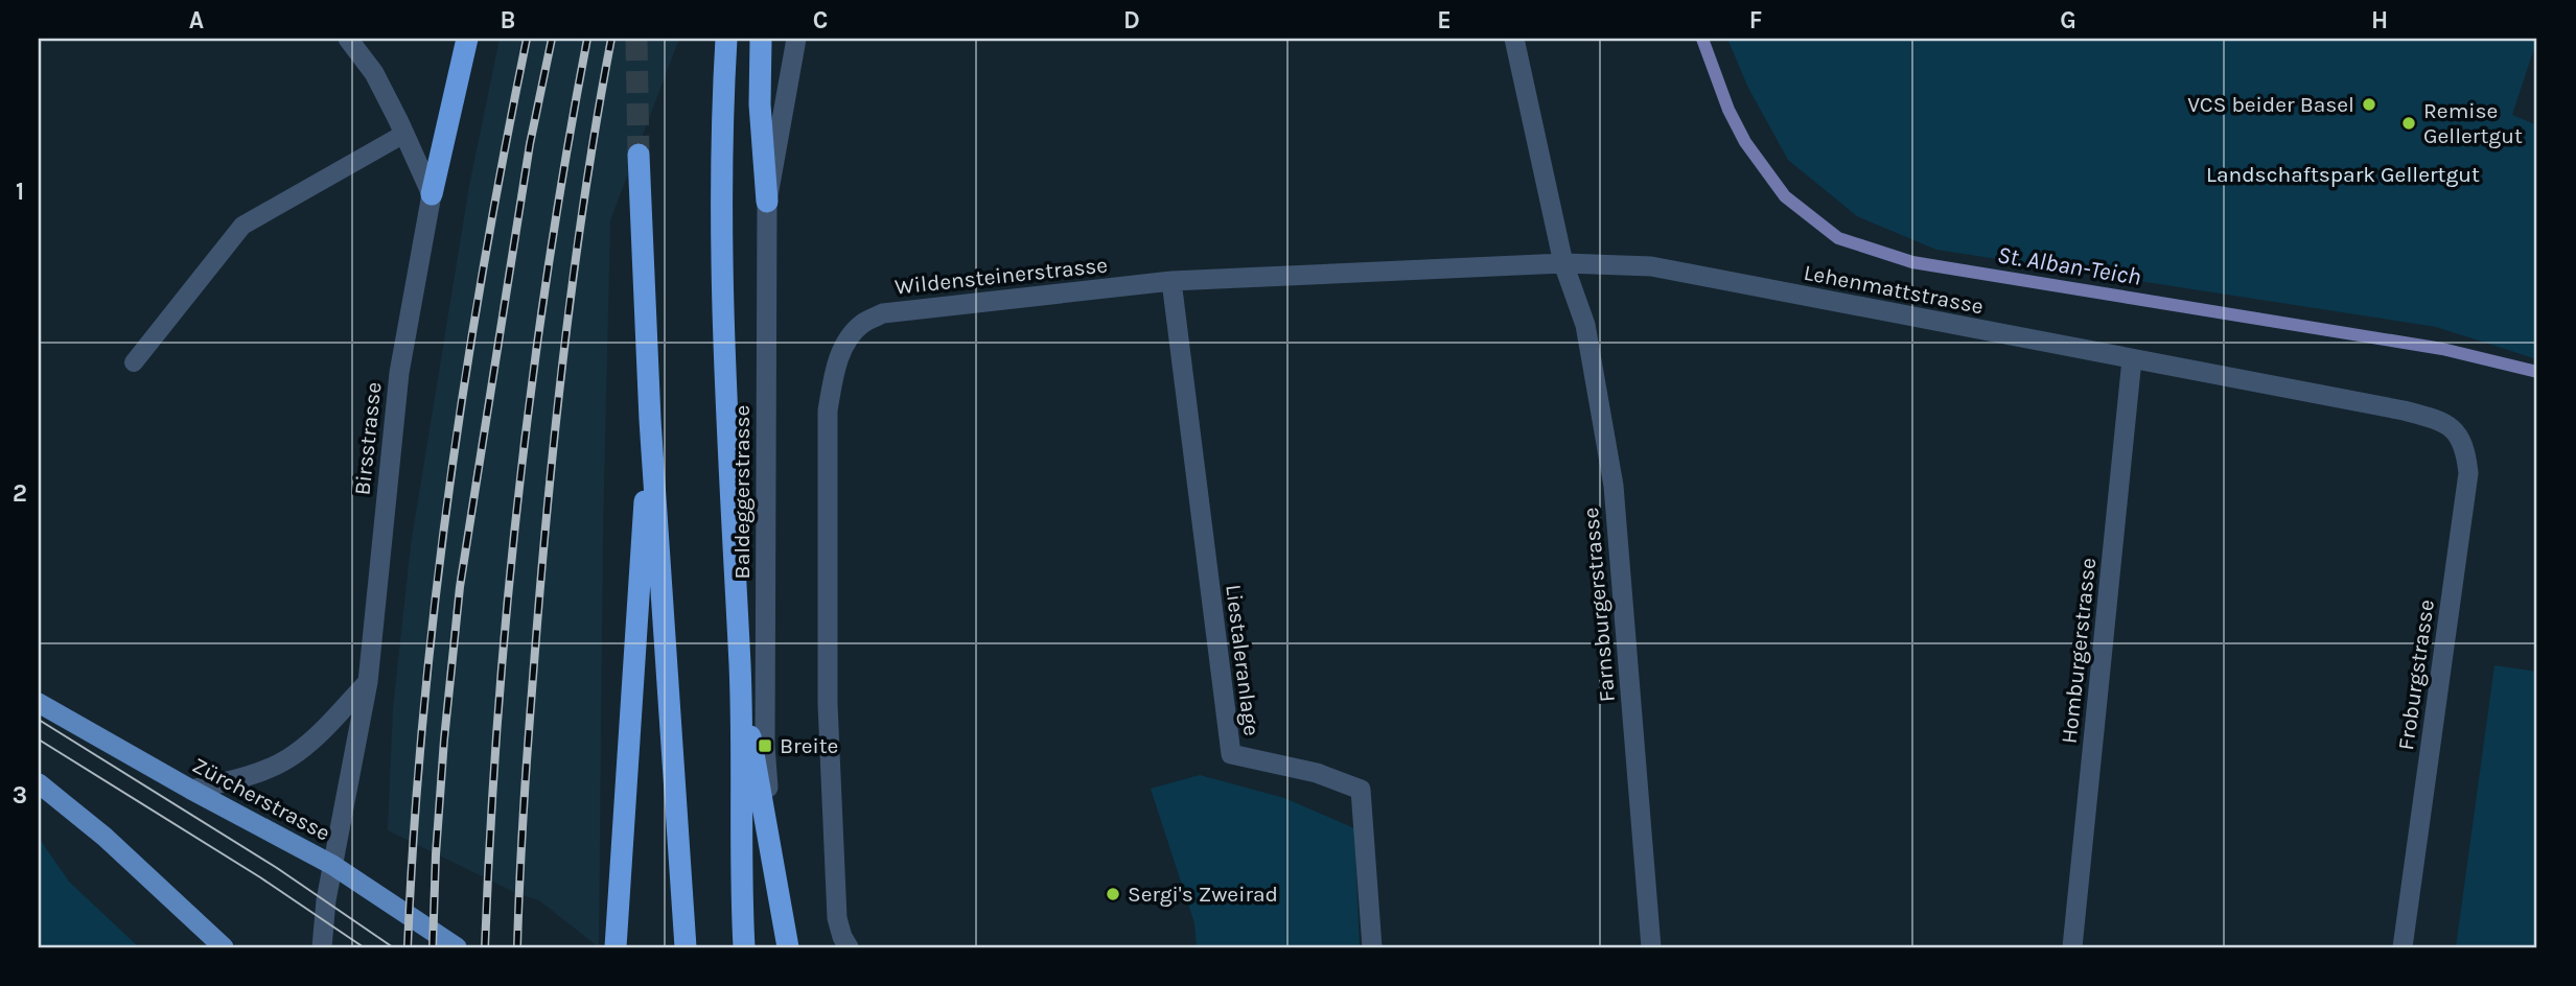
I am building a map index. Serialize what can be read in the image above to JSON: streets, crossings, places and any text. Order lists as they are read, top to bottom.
{
  "streets": {
    "main road": ["Zürcherstrasse"],
    "street": [
      "Wildensteinerstrasse",
      "Lehenmattstrasse",
      "Birsstrasse",
      "Baldeggerstrasse",
      "Farnsburgerstrasse",
      "Homburgerstrasse",
      "Liestaleranlage",
      "Froburgstrasse"
    ]
  },
  "crossings": [
    ["Wildensteinerstrasse", "Lehenmattstrasse"],
    ["Wildensteinerstrasse", "Farnsburgerstrasse"],
    ["Wildensteinerstrasse", "Liestaleranlage"],
    ["Lehenmattstrasse", "Farnsburgerstrasse"],
    ["Lehenmattstrasse", "Homburgerstrasse"],
    ["Lehenmattstrasse", "Froburgstrasse"],
    ["Birsstrasse", "Zürcherstrasse"]
  ],
  "water": ["St. Alban-Teich"],
  "parks": ["Landschaftspark Gellertgut"],
  "places": {
    "other": ["VCS beider Basel", "Remise Gellertgut", "Sergi's Zweirad"],
    "transit": ["Breite"]
  },
  "grid": {
    "columns": [
      "A",
      "B",
      "C",
      "D",
      "E",
      "F",
      "G",
      "H"
    ],
    "rows": ["1", "2", "3"]
  }
}
